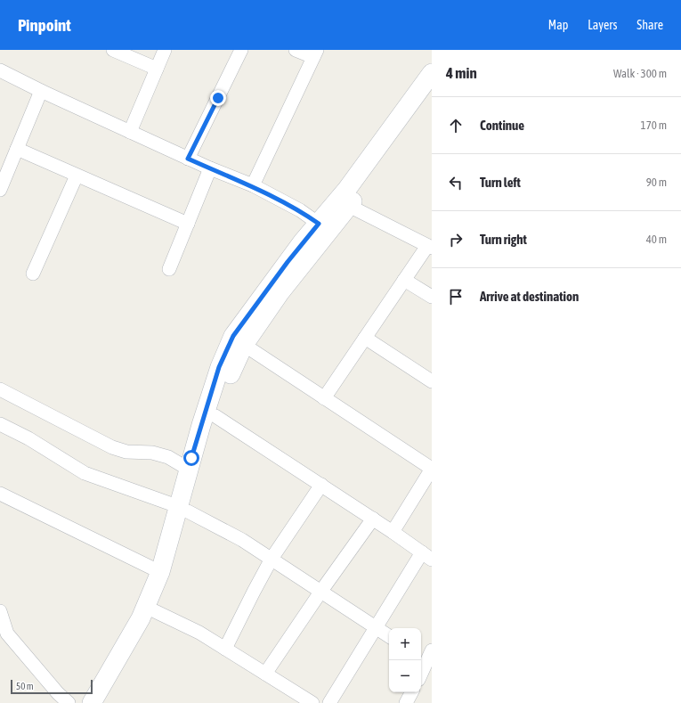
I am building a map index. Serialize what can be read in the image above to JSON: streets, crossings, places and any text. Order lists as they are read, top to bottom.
{
  "scale_bar": "50 m",
  "page": {
    "header": "Pinpoint",
    "nav": ["Map", "Layers", "Share"],
    "heading": ["4 min", "Walk · 300 m"],
    "list": [
      ["Continue", "170 m"],
      ["Turn left", "90 m"],
      ["Turn right", "40 m"],
      "Arrive at destination"
    ],
    "map_buttons": ["+", "−"],
    "scale": "50 m"
  }
}
